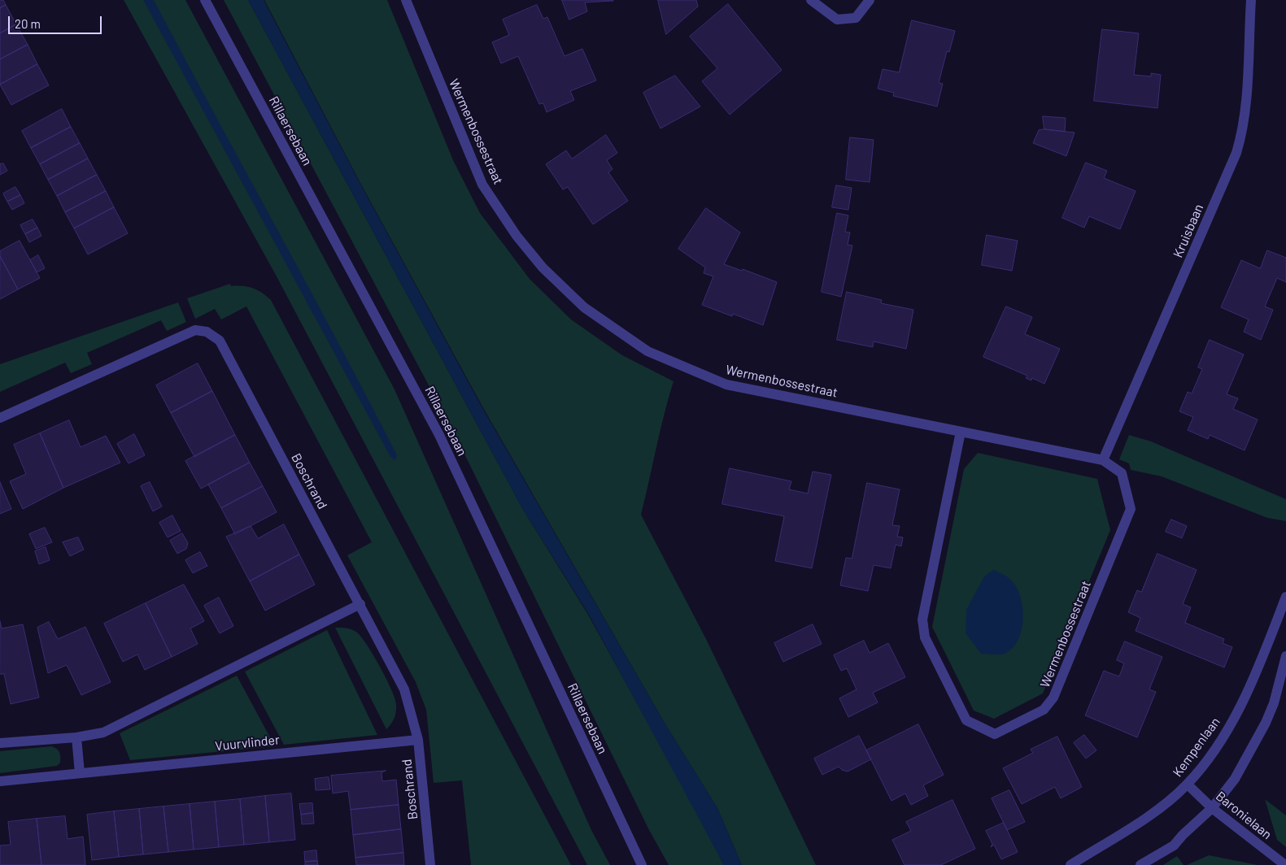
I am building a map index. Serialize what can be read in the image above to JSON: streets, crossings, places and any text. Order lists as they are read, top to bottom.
{
  "streets": {
    "street": [
      "Rillaersebaan",
      "Wermenbossestraat",
      "Kruisbaan",
      "Boschrand",
      "Vuurvlinder",
      "Kempenlaan",
      "Baronielaan"
    ]
  },
  "crossings": [
    ["Wermenbossestraat", "Kruisbaan"],
    ["Boschrand", "Vuurvlinder"],
    ["Kempenlaan", "Baronielaan"]
  ],
  "scale_bar": "20 m"
}
